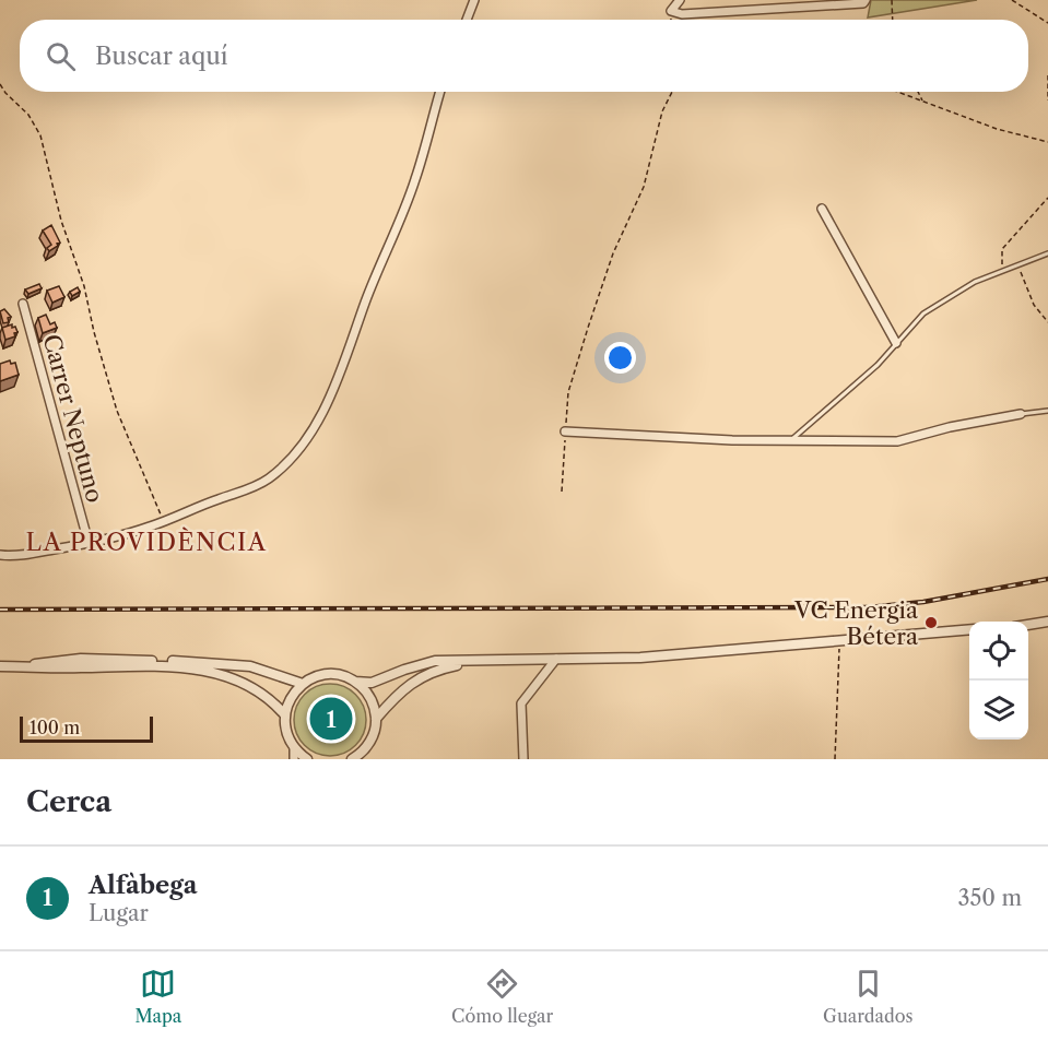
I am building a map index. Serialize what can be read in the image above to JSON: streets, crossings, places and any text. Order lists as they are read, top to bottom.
{
  "streets": {
    "street": ["Carrer Neptuno"]
  },
  "districts": ["LA PROVIDÈNCIA"],
  "places": ["VC Energia Bétera"],
  "scale_bar": "100 m",
  "page": {
    "search": "Buscar aquí",
    "pins": "1",
    "scale": "100 m",
    "heading": "Cerca",
    "list": [
      {
        "mark": "1",
        "name": "Alfàbega",
        "note": "Lugar",
        "value": "350 m"
      }
    ],
    "nav": ["Mapa", "Cómo llegar", "Guardados"]
  }
}
